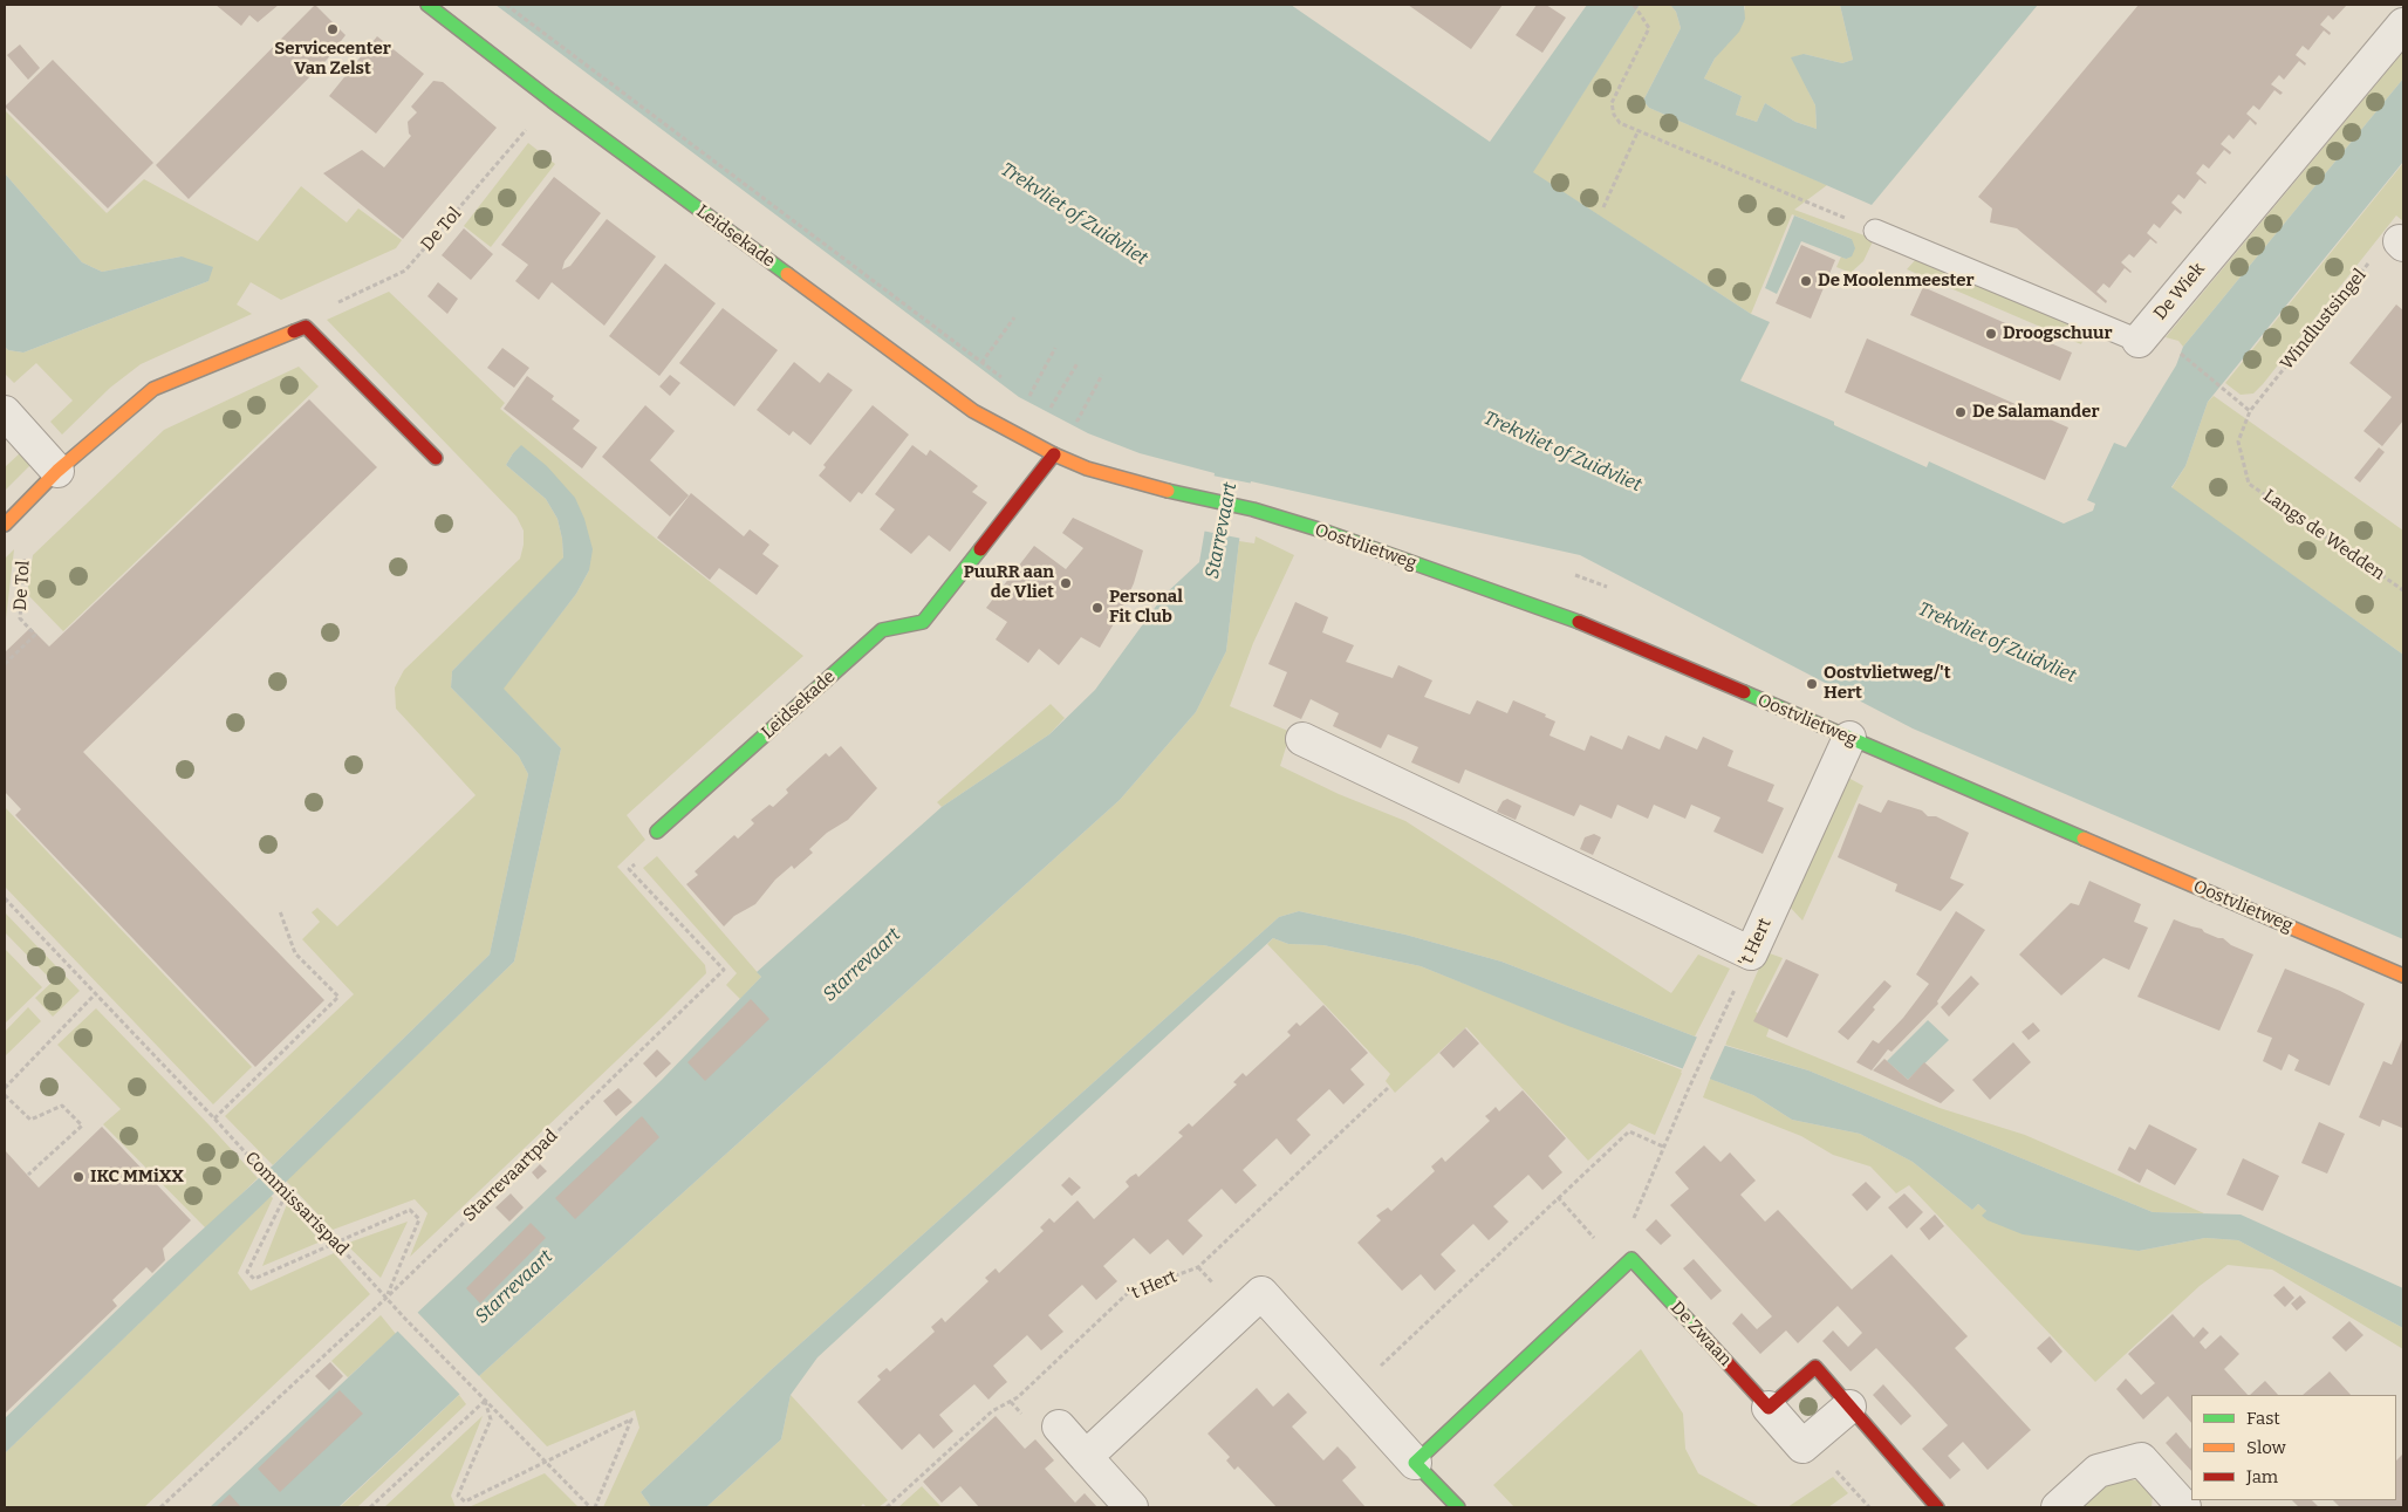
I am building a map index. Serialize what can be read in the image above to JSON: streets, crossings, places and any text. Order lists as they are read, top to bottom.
{
  "streets": {
    "street": [
      "Leidsekade",
      "De Wiek",
      "Oostvlietweg",
      "'t Hert",
      "De Zwaan"
    ],
    "path": [
      "De Tol",
      "Windlustsingel",
      "Langs de Wedden",
      "Starrevaartpad",
      "Commissarispad"
    ]
  },
  "crossings": [
    ["De Tol", "Leidsekade"],
    ["Leidsekade", "Oostvlietweg"],
    ["Leidsekade", "Starrevaartpad"],
    ["Windlustsingel", "Langs de Wedden"],
    ["Oostvlietweg", "'t Hert"],
    ["'t Hert", "De Zwaan"],
    ["Starrevaartpad", "Commissarispad"]
  ],
  "water": ["Trekvliet of Zuidvliet", "Starrevaart"],
  "places": [
    "Servicecenter Van Zelst",
    "De Moolenmeester",
    "Droogschuur",
    "De Salamander",
    "PuuRR aan de Vliet",
    "Personal Fit Club",
    "Oostvlietweg/'t Hert",
    "IKC MMiXX"
  ],
  "legend": ["Fast", "Slow", "Jam"]
}
